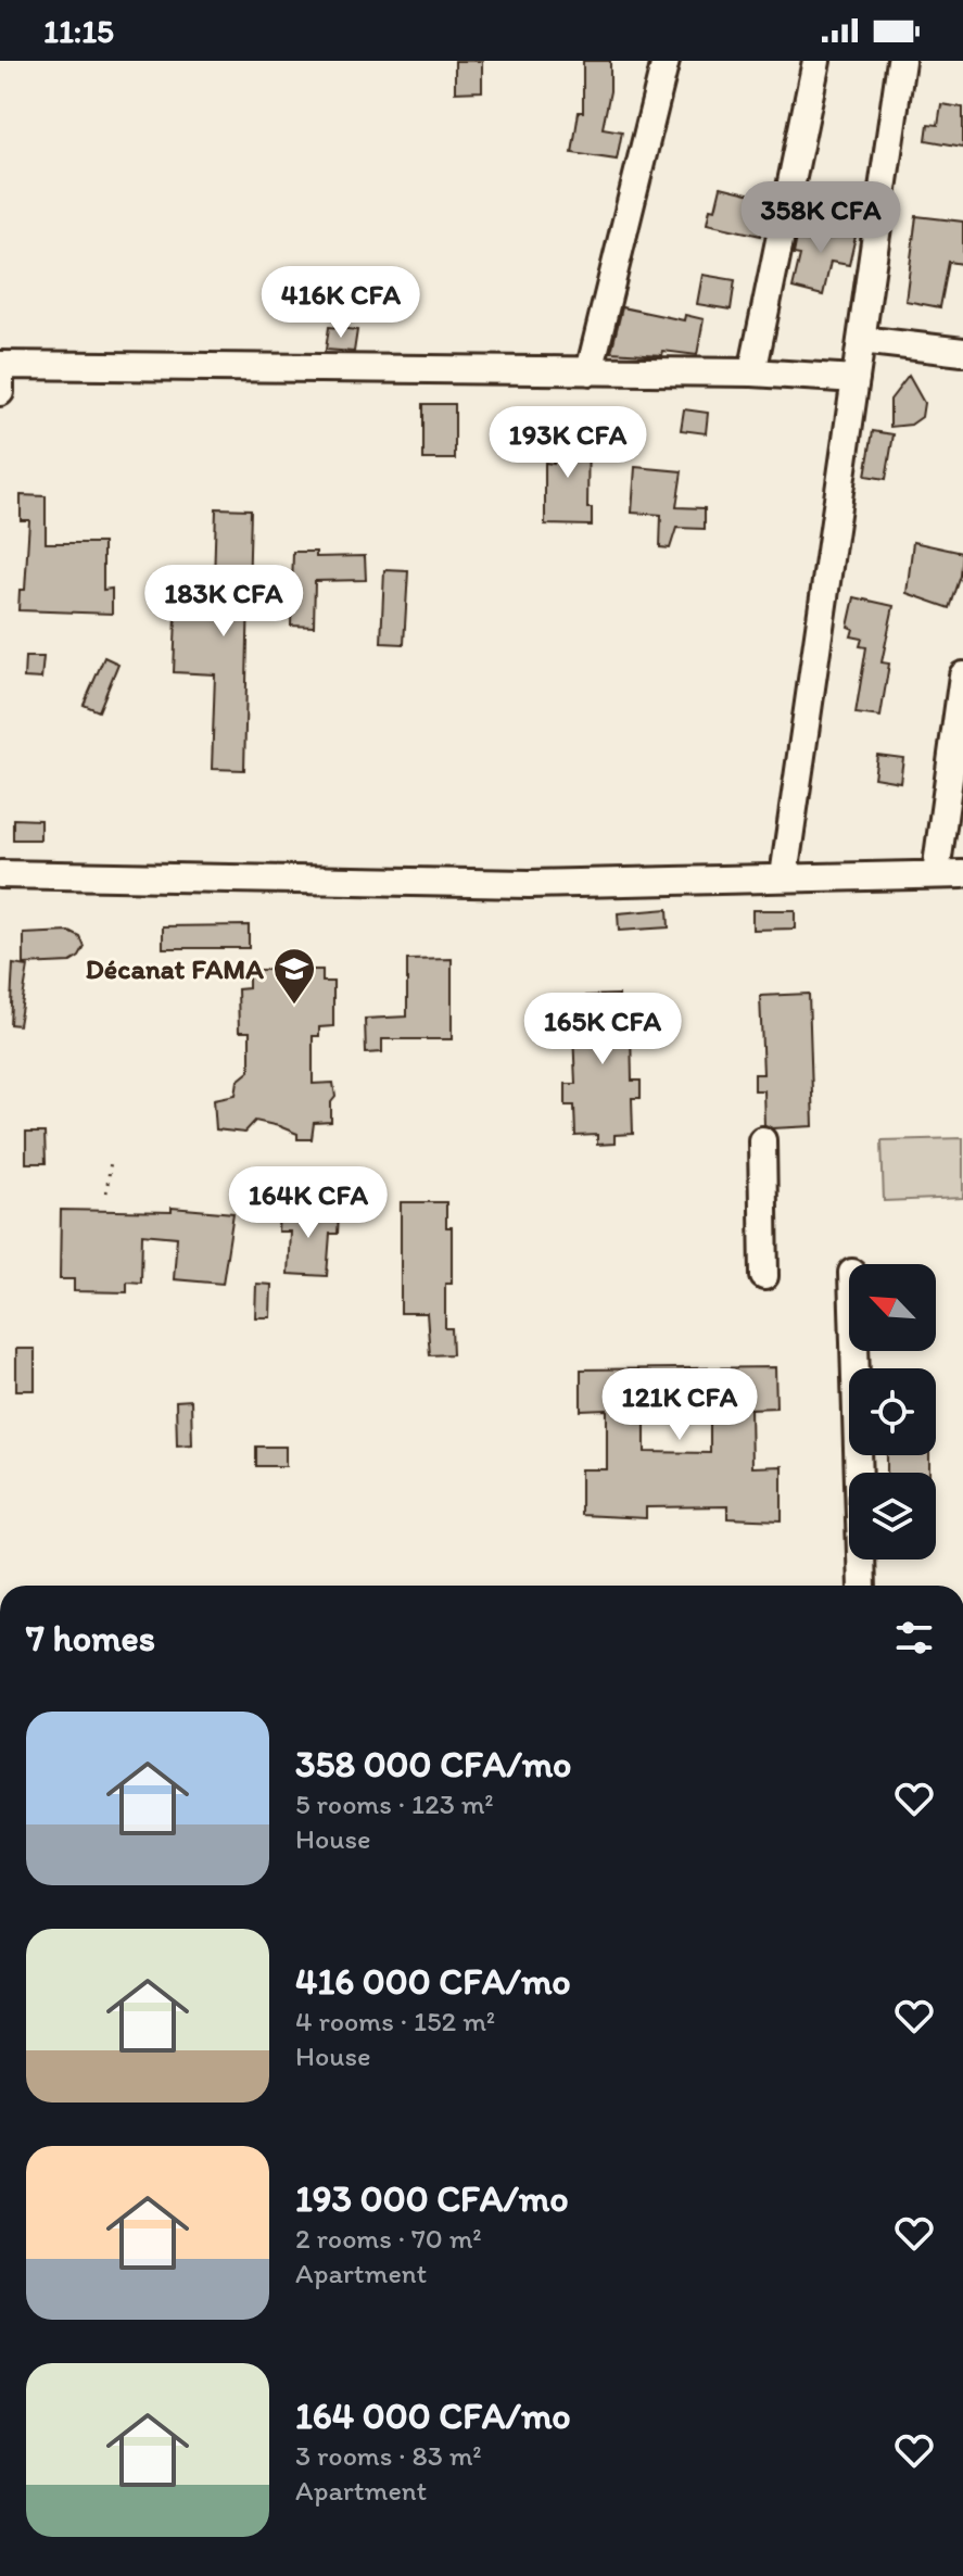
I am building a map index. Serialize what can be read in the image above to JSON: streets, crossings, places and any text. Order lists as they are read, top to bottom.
{
  "places": {
    "school or university": ["Décanat FAMA"]
  },
  "north": "top left",
  "page": {
    "status": "11:15",
    "price": [
      "358K CFA",
      "416K CFA",
      "193K CFA",
      "183K CFA",
      "165K CFA",
      "164K CFA",
      "121K CFA"
    ],
    "heading": "7 homes",
    "list": [
      {
        "name": "358 000 CFA/mo",
        "note": "5 rooms · 123 m² · House"
      },
      {
        "name": "416 000 CFA/mo",
        "note": "4 rooms · 152 m² · House"
      },
      {
        "name": "193 000 CFA/mo",
        "note": "2 rooms · 70 m² · Apartment"
      },
      {
        "name": "164 000 CFA/mo",
        "note": "3 rooms · 83 m² · Apartment"
      }
    ]
  }
}
